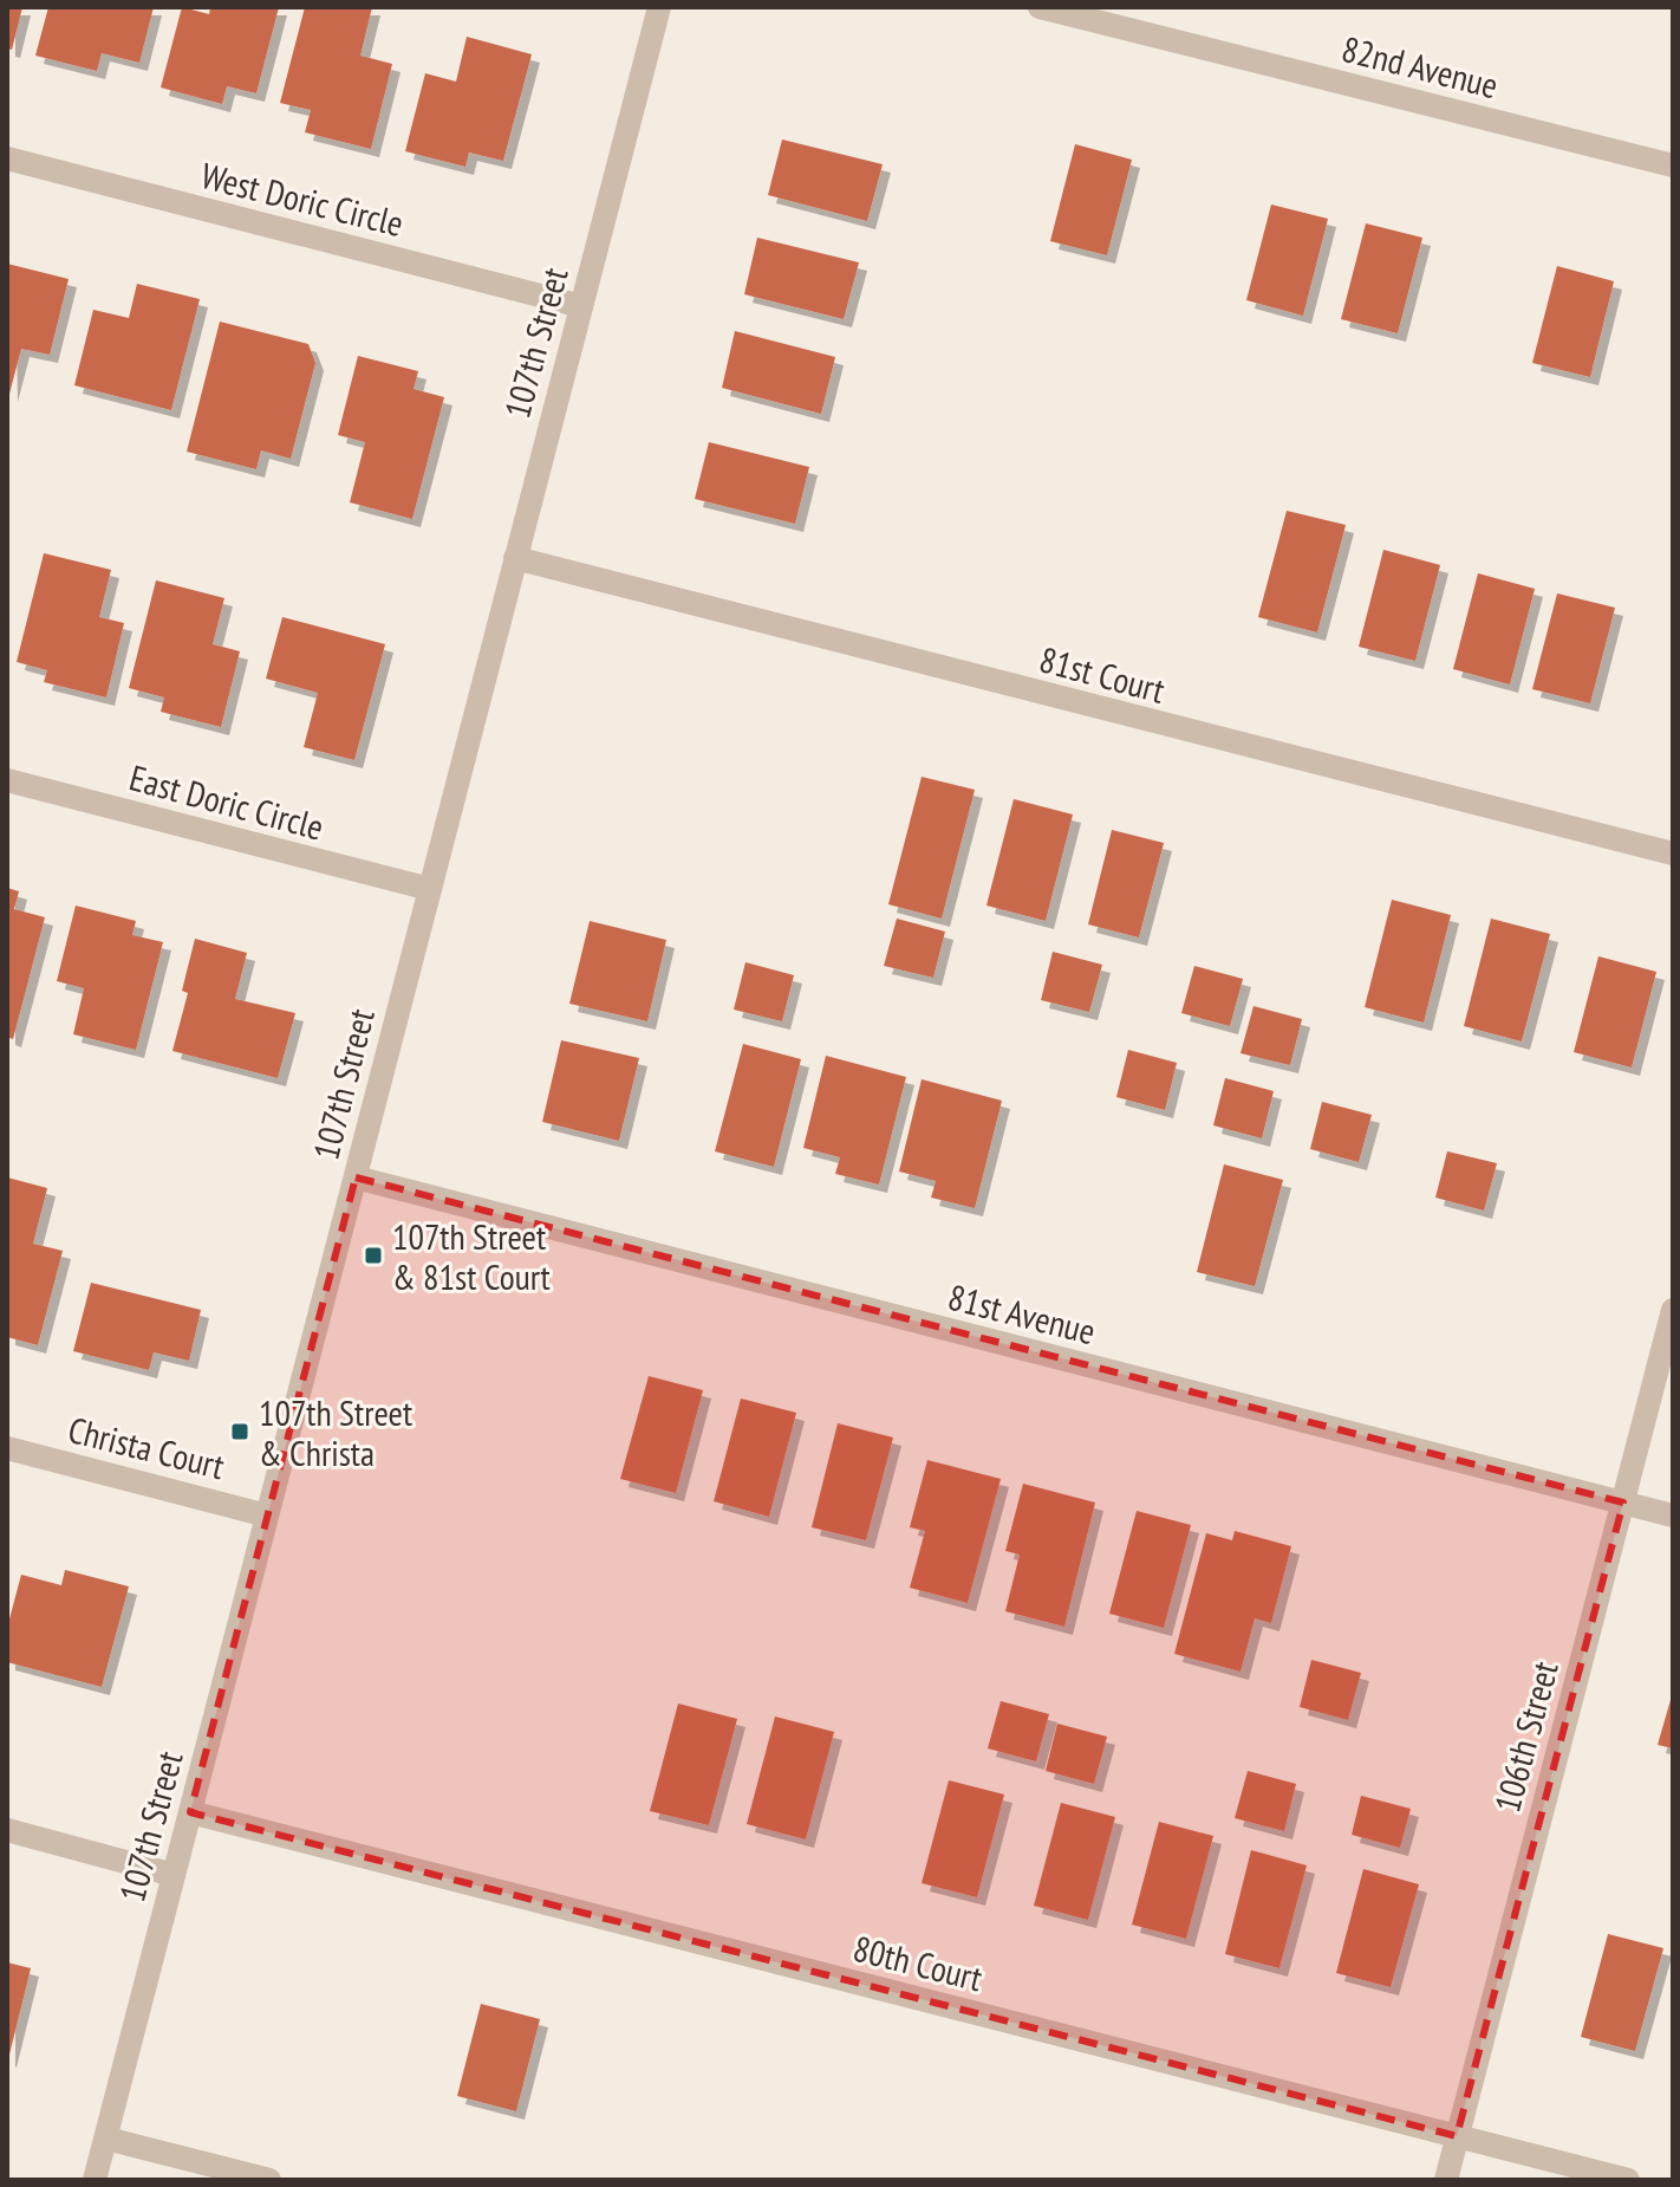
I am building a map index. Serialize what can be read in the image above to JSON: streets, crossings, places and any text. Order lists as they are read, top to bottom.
{
  "streets": {
    "street": [
      "82nd Avenue",
      "West Doric Circle",
      "107th Street",
      "81st Court",
      "East Doric Circle",
      "81st Avenue",
      "Christa Court",
      "106th Street",
      "80th Court"
    ]
  },
  "crossings": [
    ["West Doric Circle", "107th Street"],
    ["107th Street", "81st Court"],
    ["107th Street", "East Doric Circle"],
    ["107th Street", "81st Avenue"],
    ["107th Street", "Christa Court"],
    ["107th Street", "80th Court"],
    ["81st Avenue", "106th Street"],
    ["106th Street", "80th Court"]
  ],
  "places": {
    "transit": ["107th Street & 81st Court", "107th Street & Christa"]
  }
}
